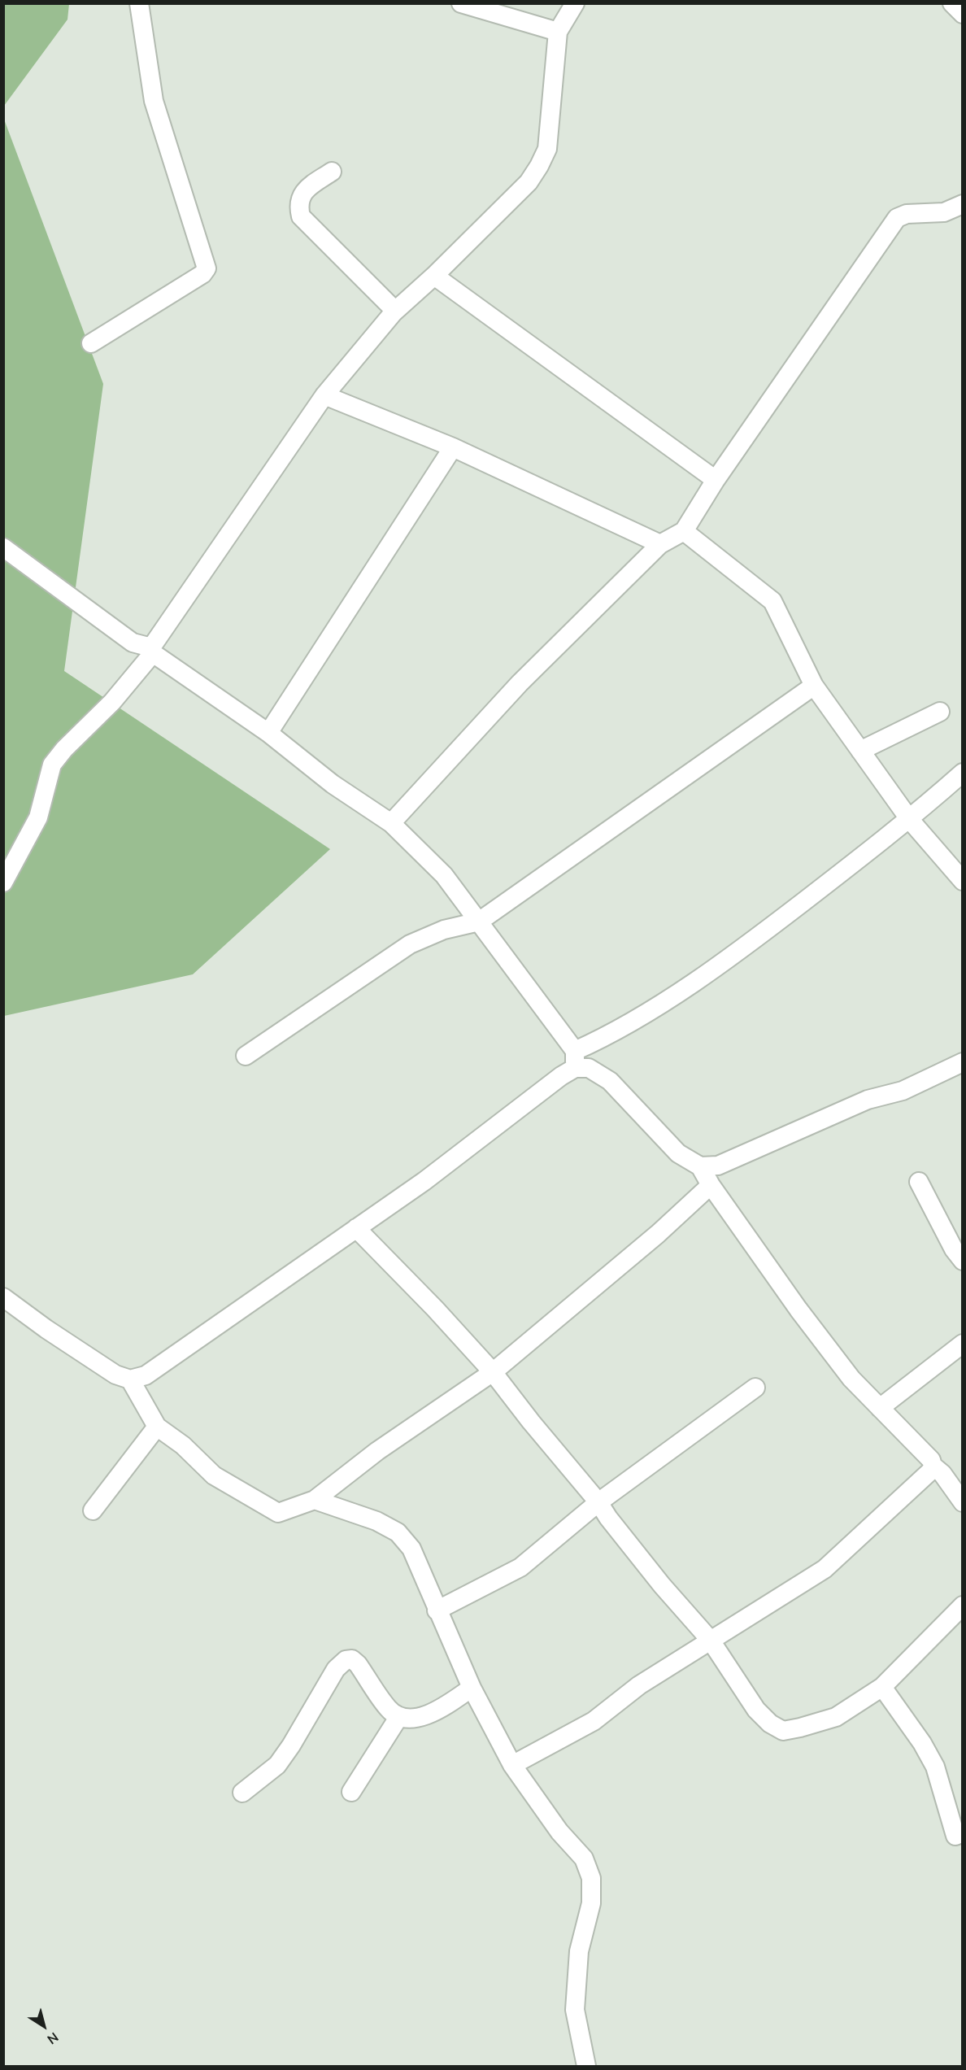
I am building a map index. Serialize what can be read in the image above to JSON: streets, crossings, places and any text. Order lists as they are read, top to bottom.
{
  "north": "bottom right"
}
